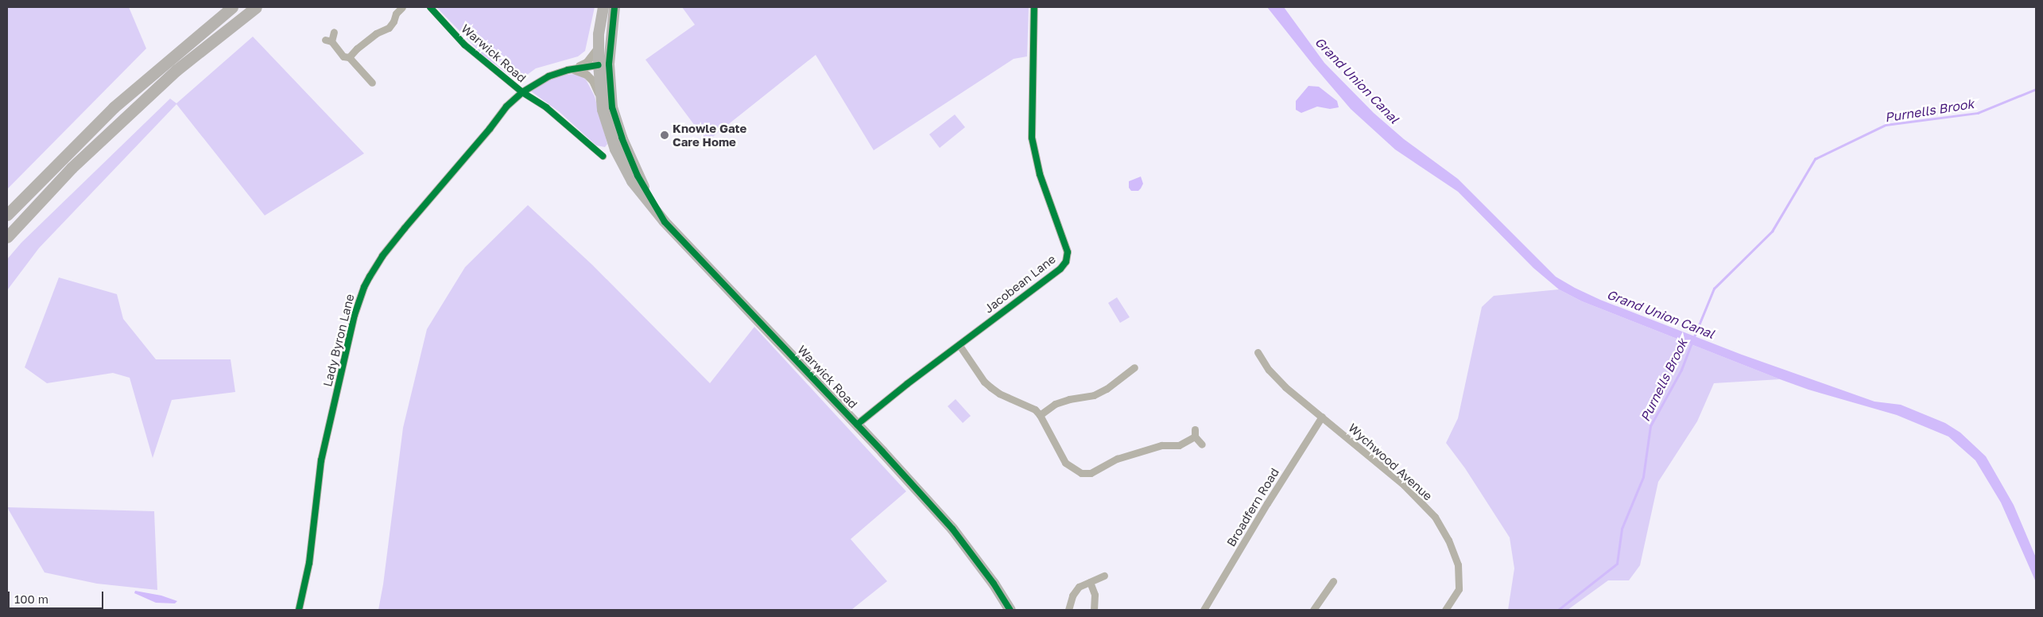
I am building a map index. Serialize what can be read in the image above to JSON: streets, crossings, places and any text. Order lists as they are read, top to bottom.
{
  "streets": {
    "main road": ["Warwick Road"],
    "street": [
      "Jacobean Lane",
      "Lady Byron Lane",
      "Wychwood Avenue",
      "Broadfern Road"
    ]
  },
  "crossings": [
    ["Warwick Road", "Jacobean Lane"],
    ["Warwick Road", "Lady Byron Lane"],
    ["Wychwood Avenue", "Broadfern Road"]
  ],
  "water": ["Grand Union Canal", "Purnells Brook"],
  "places": ["Knowle Gate Care Home"],
  "scale_bar": "100 m"
}
